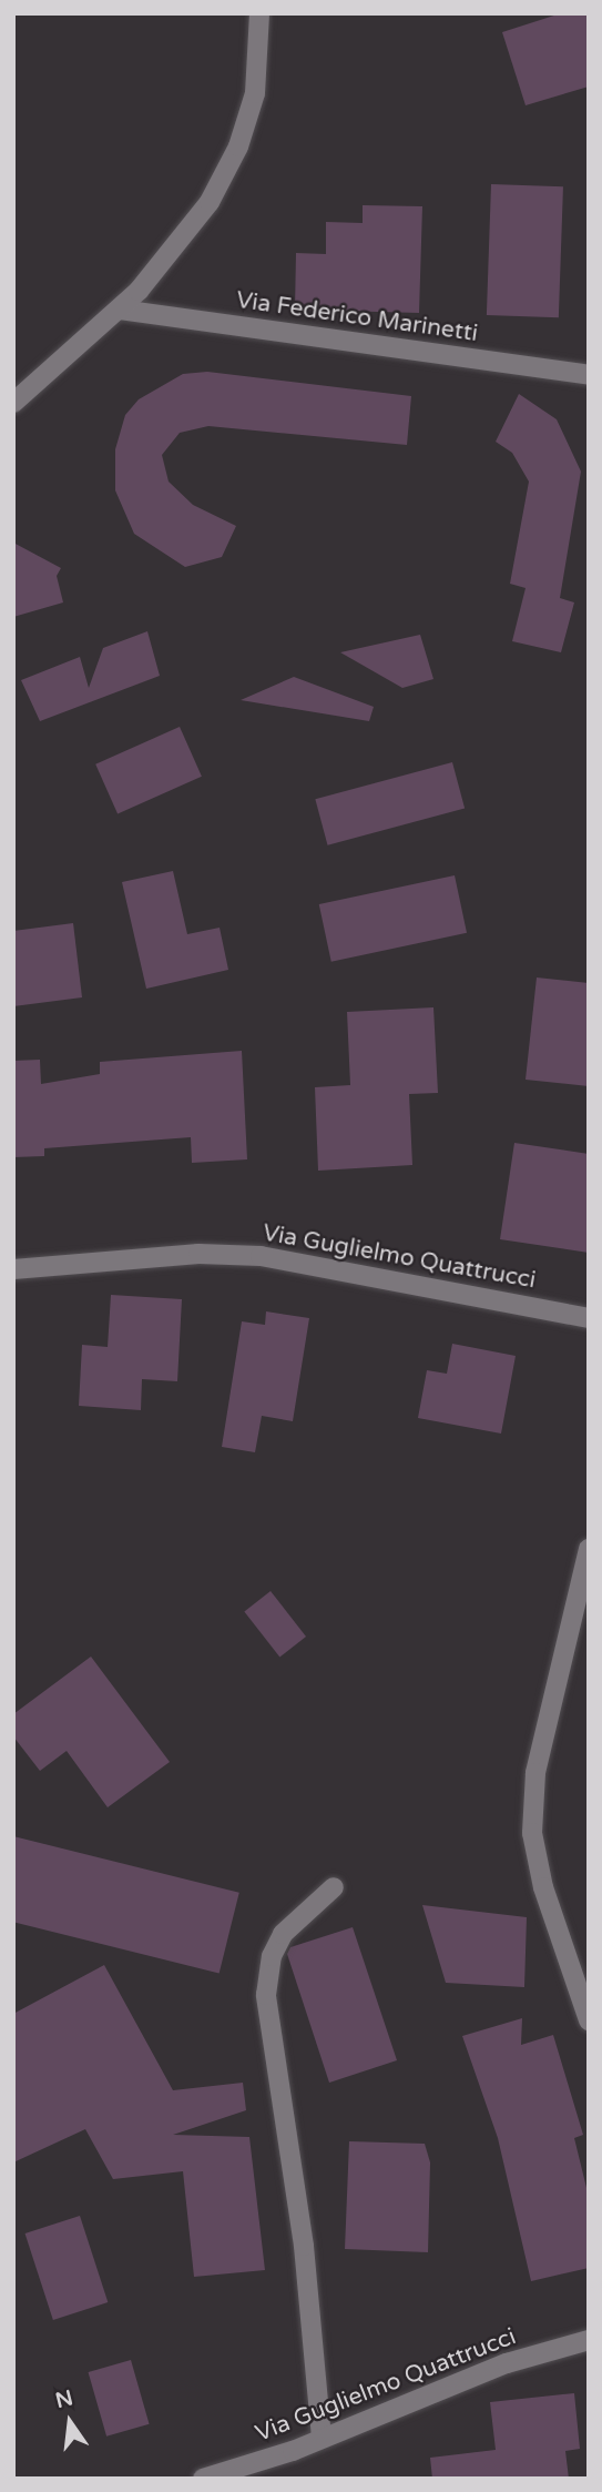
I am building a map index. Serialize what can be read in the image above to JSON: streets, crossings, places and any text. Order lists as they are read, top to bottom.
{
  "streets": {
    "street": ["Via Federico Marinetti", "Via Guglielmo Quattrucci"]
  },
  "north": "top"
}
